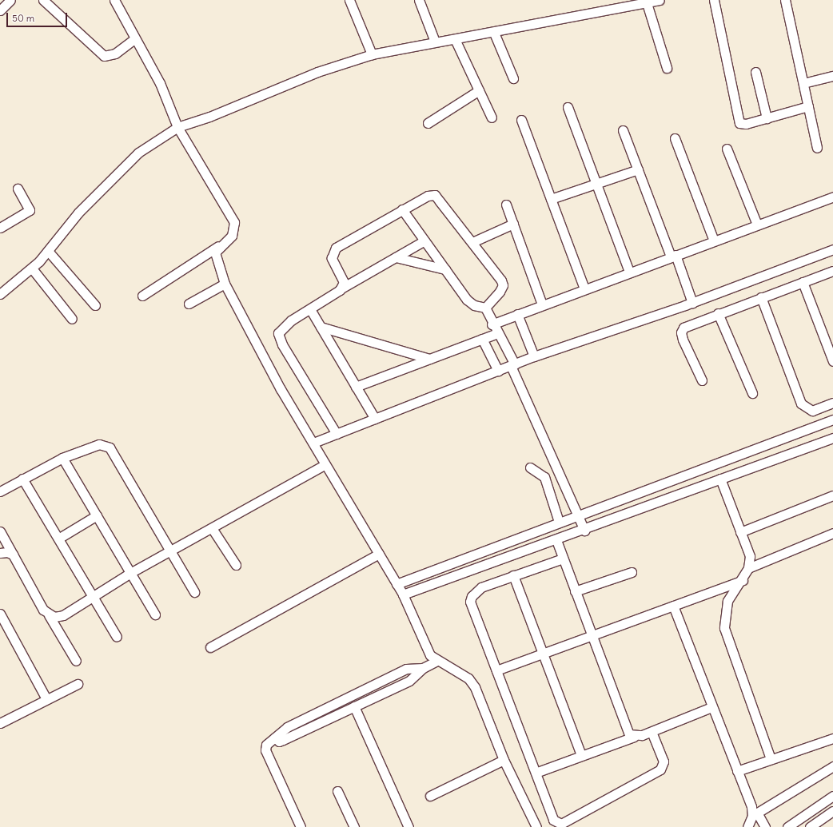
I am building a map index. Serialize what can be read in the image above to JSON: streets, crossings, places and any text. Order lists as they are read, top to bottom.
{
  "scale_bar": "50 m"
}
